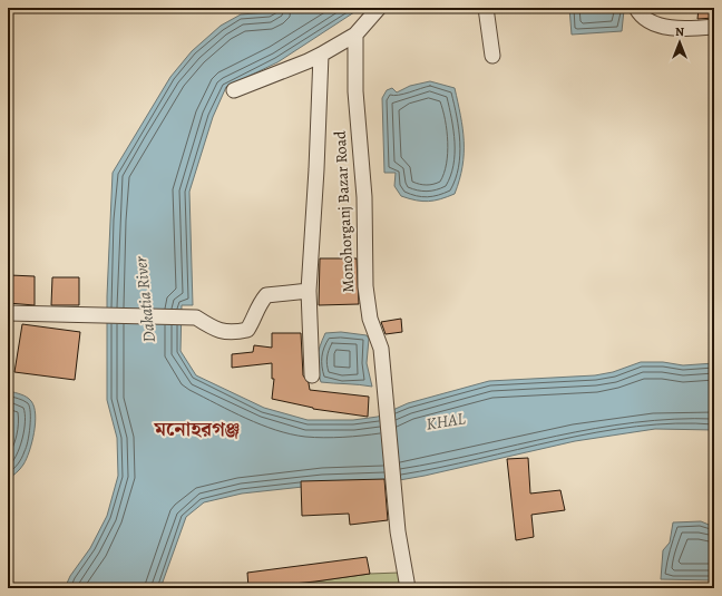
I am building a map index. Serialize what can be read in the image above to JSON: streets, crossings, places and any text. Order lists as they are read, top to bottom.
{
  "streets": {
    "street": ["Monohorganj Bazar Road"]
  },
  "districts": ["মনোহরগঞ্জ"],
  "water": ["Dakatia River", "KHAL"],
  "north": "top"
}
